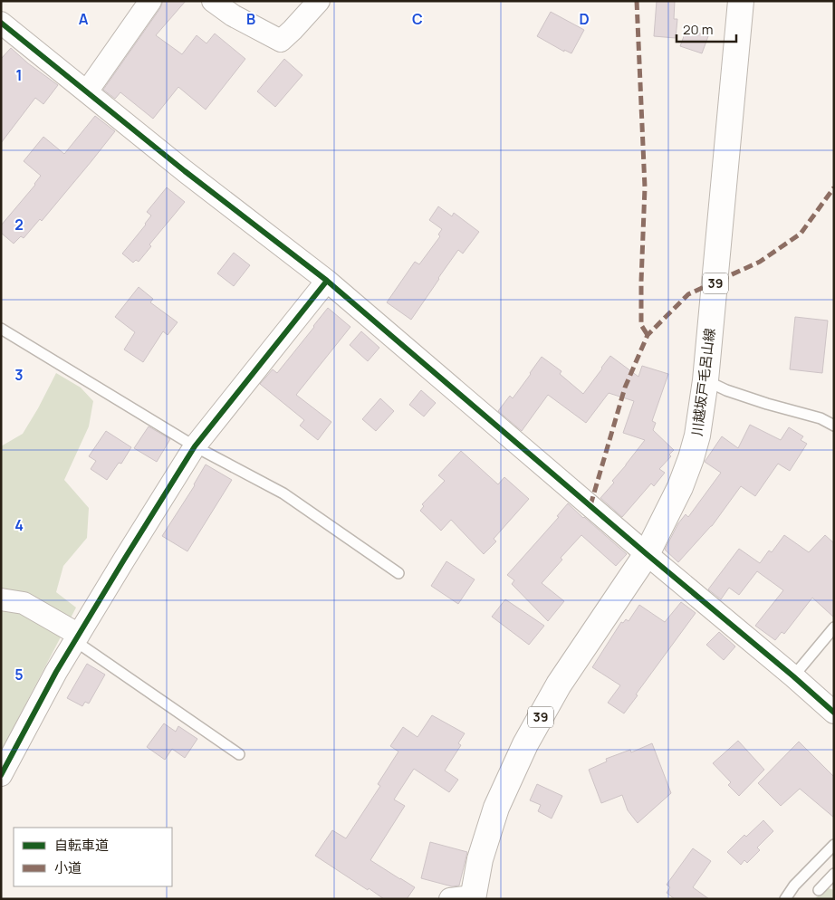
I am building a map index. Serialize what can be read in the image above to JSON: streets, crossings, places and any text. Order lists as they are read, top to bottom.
{
  "streets": {
    "main road": ["39", "川越坂戸毛呂山線"]
  },
  "legend": ["自転車道", "小道"],
  "scale_bar": "20 m",
  "grid": {
    "columns": [
      "A",
      "B",
      "C",
      "D"
    ],
    "rows": [
      "1",
      "2",
      "3",
      "4",
      "5"
    ]
  }
}
